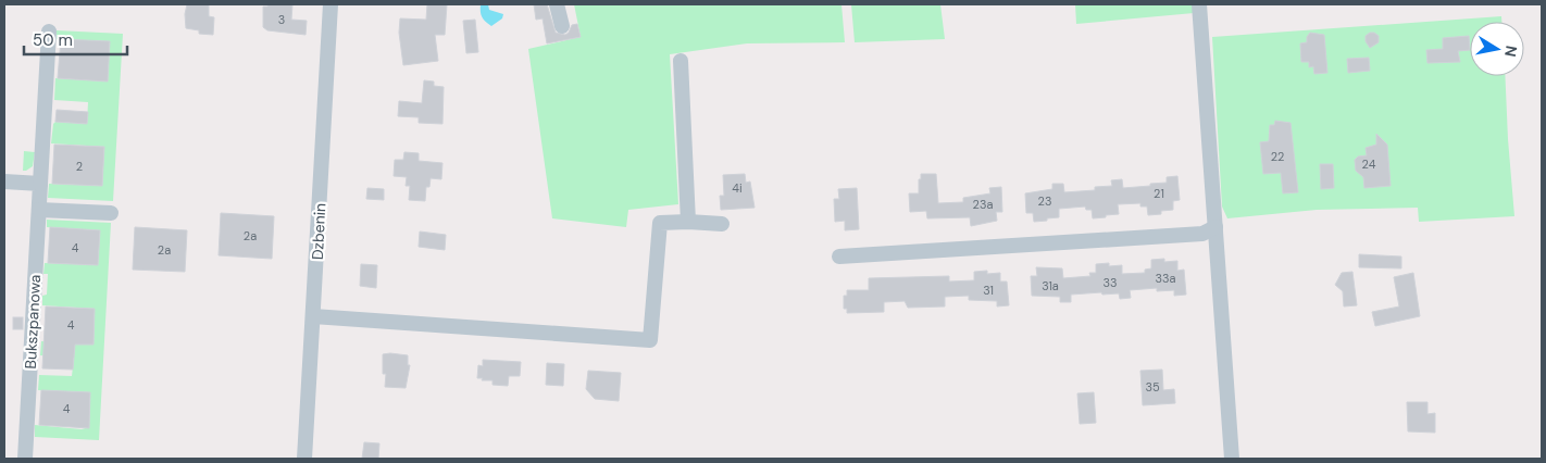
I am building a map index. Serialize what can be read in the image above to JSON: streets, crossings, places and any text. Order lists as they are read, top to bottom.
{
  "streets": {
    "street": ["Dzbenin", "Bukszpanowa"]
  },
  "house_numbers": [
    "3",
    "22",
    "24",
    "2",
    "4i",
    "21",
    "23",
    "23a",
    "2a",
    "4",
    "2a",
    "33a",
    "33",
    "31a",
    "31",
    "4",
    "35",
    "4"
  ],
  "scale_bar": "50 m",
  "north": "right"
}
